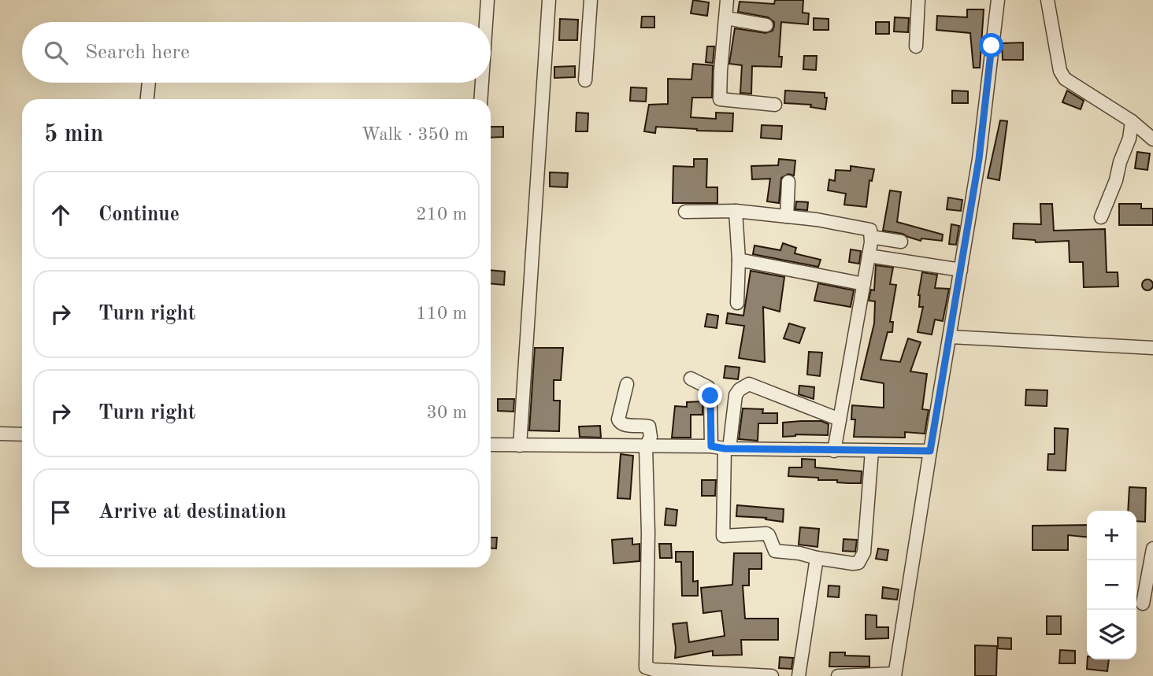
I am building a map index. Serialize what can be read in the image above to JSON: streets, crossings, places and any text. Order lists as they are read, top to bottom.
{
  "page": {
    "search": "Search here",
    "heading": ["5 min", "Walk · 350 m"],
    "list": [
      ["Continue", "210 m"],
      ["Turn right", "110 m"],
      ["Turn right", "30 m"],
      "Arrive at destination"
    ],
    "map_buttons": ["+", "−"]
  }
}
